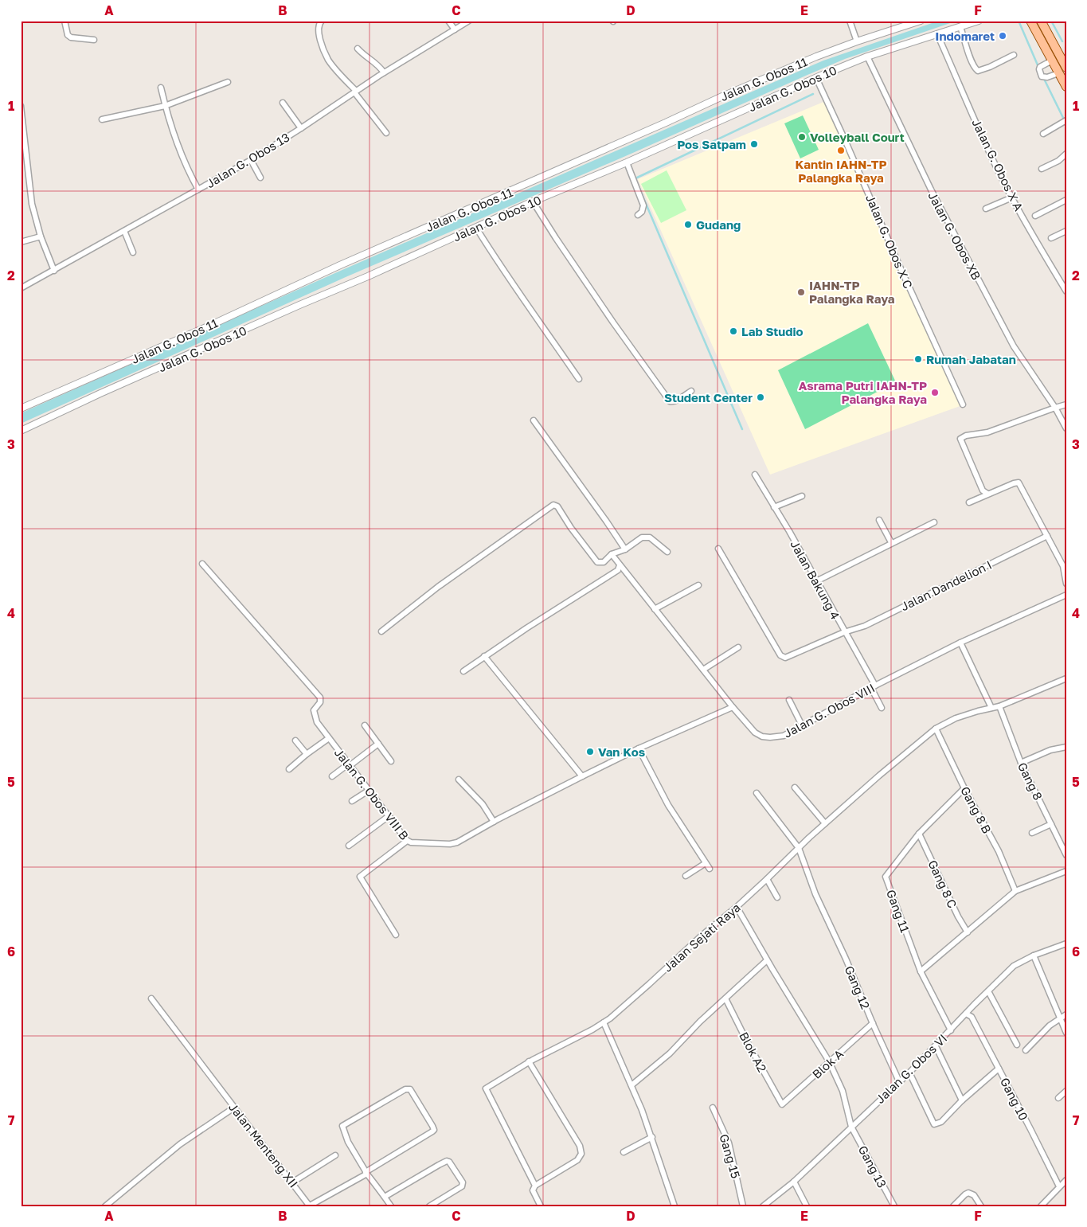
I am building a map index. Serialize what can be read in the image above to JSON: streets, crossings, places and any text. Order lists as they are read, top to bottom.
{
  "streets": {
    "street": [
      "Jalan G. Obos 11",
      "Jalan G. Obos 10",
      "Jalan G. Obos 13",
      "Jalan G. Obos X A",
      "Jalan G. Obos XB",
      "Jalan G. Obos X C",
      "Jalan Bakung 4",
      "Jalan Dandelion I",
      "Jalan G. Obos VIII",
      "Gang 8",
      "Jalan G. Obos VIII B",
      "Gang 8 B",
      "Gang 8 C",
      "Gang 11",
      "Jalan Sejati Raya",
      "Gang 12",
      "Blok A2",
      "Blok A",
      "Jalan G. Obos VI",
      "Gang 10",
      "Jalan Menteng XII",
      "Gang 15",
      "Gang 13"
    ]
  },
  "crossings": [
    ["Jalan G. Obos 10", "Jalan G. Obos X A"],
    ["Jalan G. Obos 10", "Jalan G. Obos XB"],
    ["Jalan G. Obos 10", "Jalan G. Obos X C"],
    ["Jalan Bakung 4", "Jalan Dandelion I"],
    ["Jalan Bakung 4", "Jalan G. Obos VIII"],
    ["Jalan G. Obos VIII", "Jalan G. Obos VIII B"],
    ["Gang 8", "Jalan Sejati Raya"],
    ["Gang 8 B", "Gang 11"],
    ["Gang 8 B", "Jalan Sejati Raya"],
    ["Gang 8 C", "Gang 11"],
    ["Gang 11", "Jalan G. Obos VI"],
    ["Jalan Sejati Raya", "Gang 12"],
    ["Jalan Sejati Raya", "Gang 13"],
    ["Gang 12", "Blok A"],
    ["Gang 12", "Jalan G. Obos VI"],
    ["Blok A2", "Blok A"],
    ["Blok A", "Gang 13"],
    ["Jalan G. Obos VI", "Gang 10"],
    ["Jalan G. Obos VI", "Gang 13"]
  ],
  "places": [
    "Indomaret",
    "Volleyball Court",
    "Pos Satpam",
    "Kantin IAHN-TP Palangka Raya",
    "Gudang",
    "IAHN-TP Palangka Raya",
    "Lab Studio",
    "Rumah Jabatan",
    "Asrama Putri IAHN-TP Palangka Raya",
    "Student Center",
    "Van Kos"
  ],
  "grid": {
    "columns": [
      "A",
      "B",
      "C",
      "D",
      "E",
      "F"
    ],
    "rows": [
      "1",
      "2",
      "3",
      "4",
      "5",
      "6",
      "7"
    ]
  }
}
